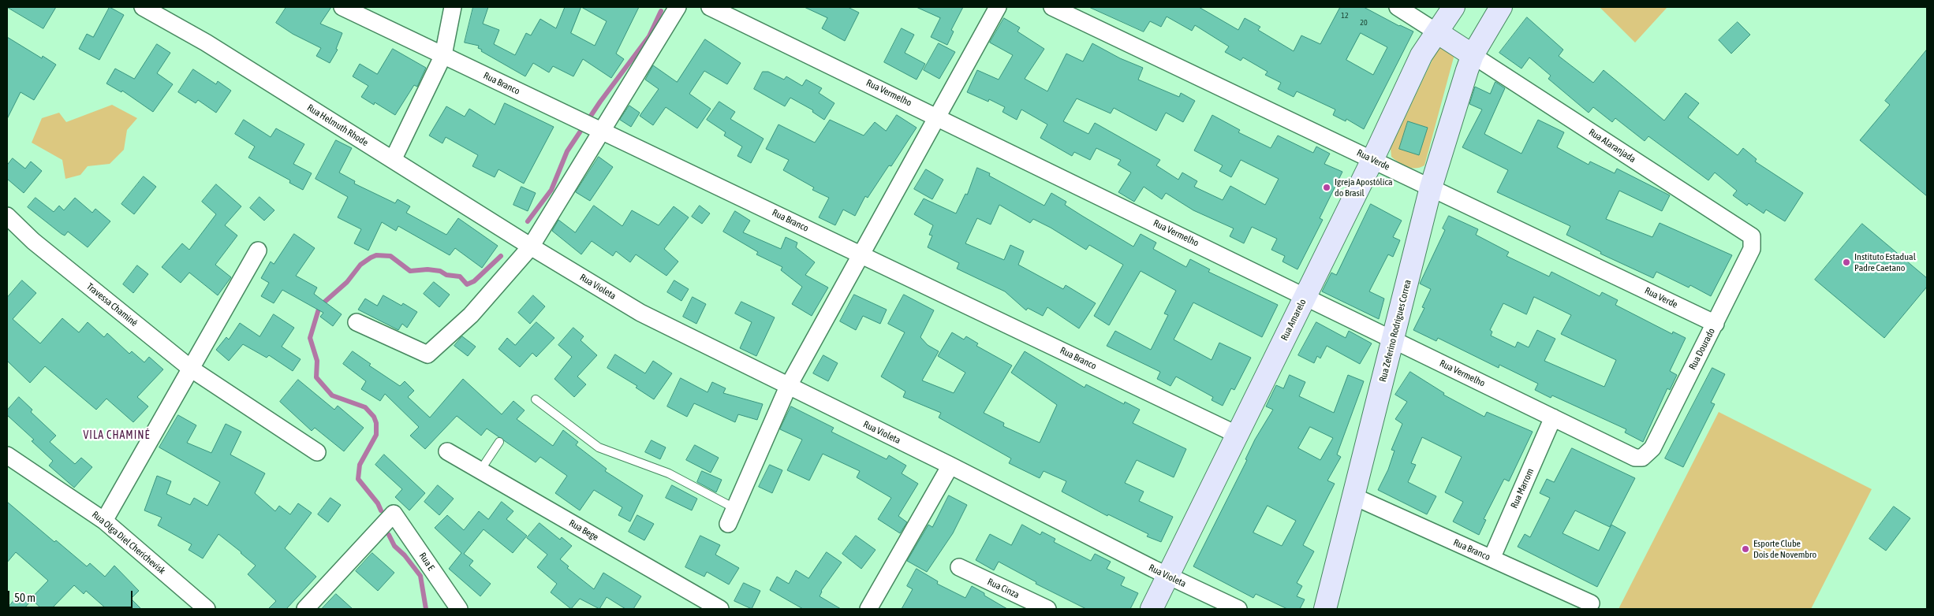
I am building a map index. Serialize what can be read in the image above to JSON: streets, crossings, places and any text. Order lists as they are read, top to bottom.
{
  "streets": {
    "street": [
      "Rua Branco",
      "Rua Vermelho",
      "Rua Helmuth Rhode",
      "Rua Alaranjada",
      "Rua Verde",
      "Rua Violeta",
      "Travessa Chaminé",
      "Rua Amarelo",
      "Rua Zeferino Rodrigues Correa",
      "Rua Dourado",
      "Rua Marrom",
      "Rua Bege",
      "Rua Olga Diel Cherichevisk",
      "Rua E",
      "Rua Cinza"
    ]
  },
  "crossings": [
    ["Rua Branco", "Rua Amarelo"],
    ["Rua Branco", "Rua Zeferino Rodrigues Correa"],
    ["Rua Branco", "Rua Marrom"],
    ["Rua Vermelho", "Rua Amarelo"],
    ["Rua Vermelho", "Rua Zeferino Rodrigues Correa"],
    ["Rua Vermelho", "Rua Dourado"],
    ["Rua Vermelho", "Rua Marrom"],
    ["Rua Helmuth Rhode", "Rua Violeta"],
    ["Rua Alaranjada", "Rua Zeferino Rodrigues Correa"],
    ["Rua Alaranjada", "Rua Dourado"],
    ["Rua Verde", "Rua Amarelo"],
    ["Rua Verde", "Rua Zeferino Rodrigues Correa"],
    ["Rua Verde", "Rua Dourado"],
    ["Rua Violeta", "Rua Amarelo"]
  ],
  "districts": ["VILA CHAMINÉ"],
  "places": ["Igreja Apostólica do Brasil", "Instituto Estadual Padre Caetano", "Esporte Clube Dois de Novembro"],
  "house_numbers": ["12", "20"],
  "scale_bar": "50 m"
}
